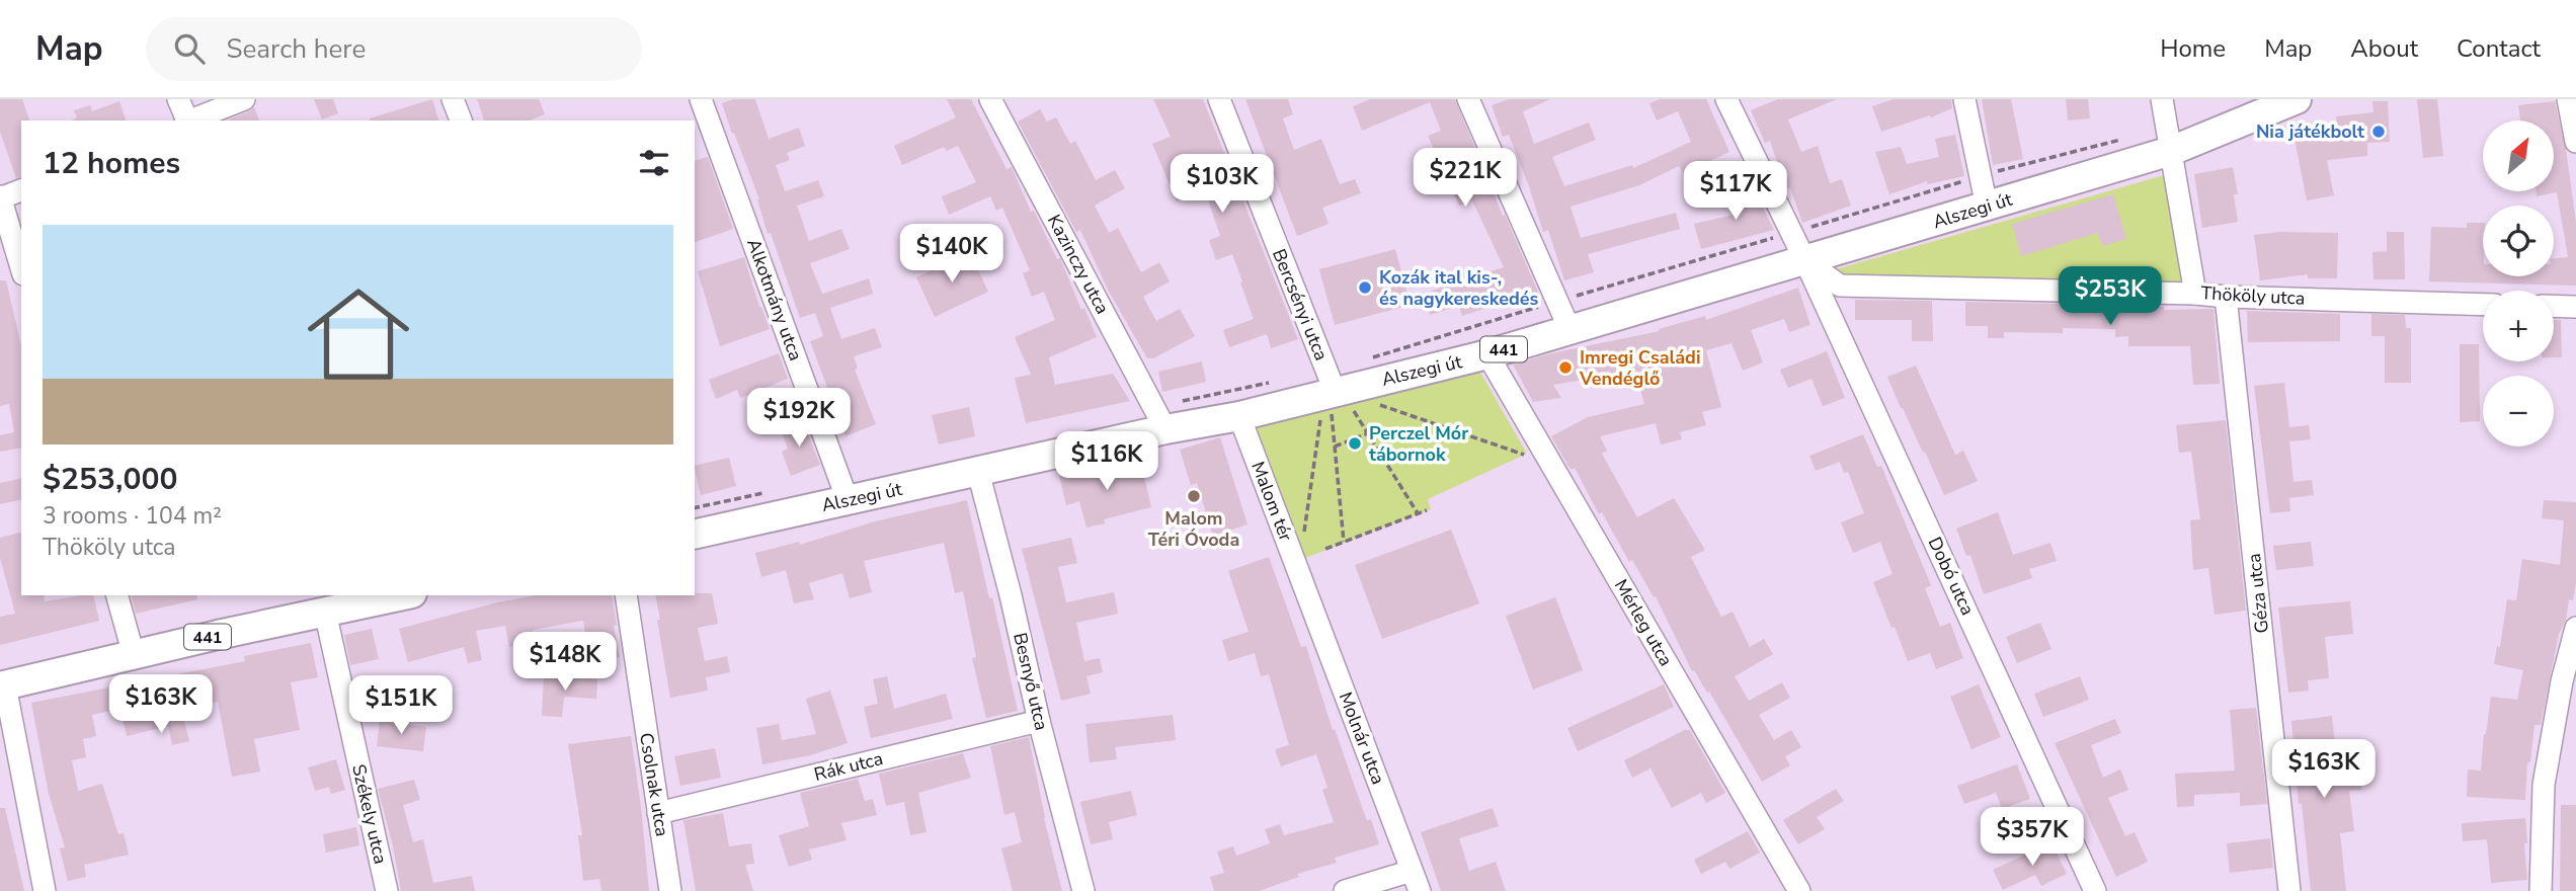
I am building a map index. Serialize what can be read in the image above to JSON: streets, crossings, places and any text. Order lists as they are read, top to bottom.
{
  "streets": {
    "main road": ["Alszegi út", "441"],
    "street": [
      "Kazinczy utca",
      "Thököly utca",
      "Alkotmány utca",
      "Bercsényi utca",
      "Malom tér",
      "Dobó utca",
      "Géza utca",
      "Mérleg utca",
      "Besnyő utca",
      "Molnár utca",
      "Rák utca",
      "Csolnak utca",
      "Székely utca"
    ]
  },
  "crossings": [
    ["Alszegi út", "Kazinczy utca"],
    ["Alszegi út", "Thököly utca"],
    ["Alszegi út", "Alkotmány utca"],
    ["Alszegi út", "Bercsényi utca"],
    ["Alszegi út", "Malom tér"],
    ["Alszegi út", "Dobó utca"],
    ["Alszegi út", "Mérleg utca"],
    ["Alszegi út", "Besnyő utca"],
    ["Thököly utca", "Dobó utca"],
    ["Thököly utca", "Géza utca"],
    ["441", "Székely utca"],
    ["Malom tér", "Molnár utca"],
    ["Besnyő utca", "Rák utca"],
    ["Rák utca", "Csolnak utca"]
  ],
  "places": [
    "Nia játékbolt",
    "Kozák ital kis-, és nagykereskedés",
    "Imregi Családi Vendéglő",
    "Perczel Mór tábornok",
    "Malom Téri Óvoda"
  ],
  "north": "top right",
  "page": {
    "header": "Map",
    "search": "Search here",
    "nav": [
      "Home",
      "Map",
      "About",
      "Contact"
    ],
    "map_buttons": ["+", "−"],
    "heading": "12 homes",
    "price": [
      "$221K",
      "$103K",
      "$117K",
      "$140K",
      "$253K",
      "$192K",
      "$116K",
      "$148K",
      "$163K",
      "$151K",
      "$163K",
      "$357K"
    ],
    "list": [
      {
        "name": "$253,000",
        "note": "3 rooms · 104 m² · Thököly utca"
      }
    ]
  }
}
